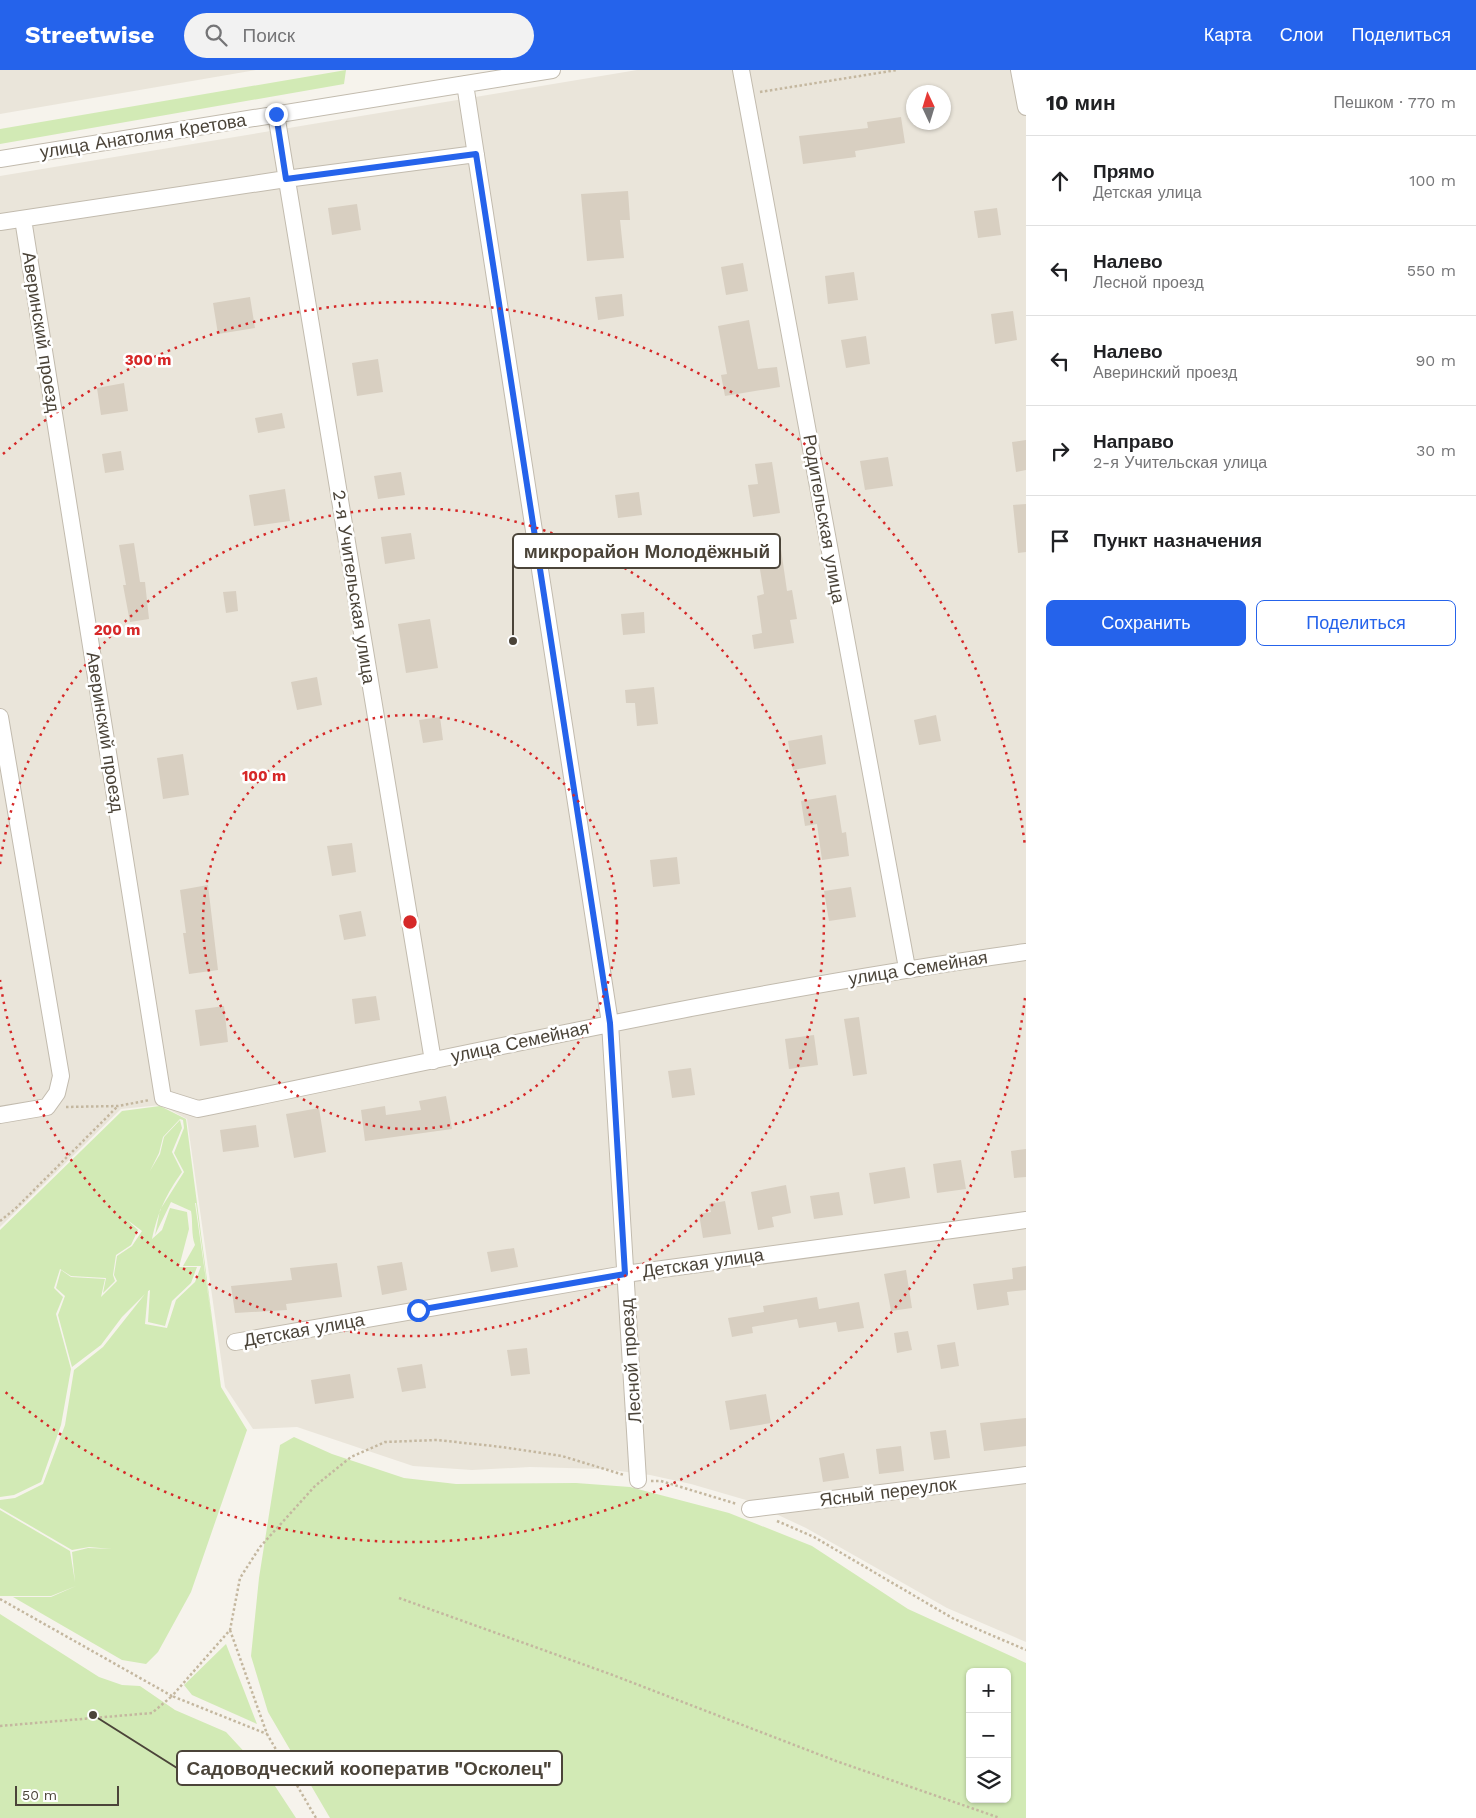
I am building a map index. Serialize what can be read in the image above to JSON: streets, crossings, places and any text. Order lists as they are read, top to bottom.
{
  "streets": {
    "street": [
      "улица Анатолия Кретова",
      "Аверинский проезд",
      "Родительская улица",
      "2-я Учительская улица",
      "улица Семейная",
      "Детская улица",
      "Лесной проезд",
      "Ясный переулок"
    ]
  },
  "crossings": [
    ["улица Анатолия Кретова", "2-я Учительская улица"],
    ["улица Анатолия Кретова", "Лесной проезд"],
    ["Аверинский проезд", "улица Семейная"],
    ["Родительская улица", "улица Семейная"],
    ["2-я Учительская улица", "улица Семейная"],
    ["улица Семейная", "Лесной проезд"],
    ["Детская улица", "Лесной проезд"]
  ],
  "places": ["микрорайон Молодёжный", "Садоводческий кооператив \"Осколец\""],
  "scale_bar": "50 m",
  "north": "top",
  "page": {
    "header": "Streetwise",
    "search": "Поиск",
    "nav": ["Карта", "Слои", "Поделиться"],
    "heading": ["10 мин", "Пешком · 770 m"],
    "list": [
      ["Прямо", "Детская улица", "100 m"],
      ["Налево", "Лесной проезд", "550 m"],
      ["Налево", "Аверинский проезд", "90 m"],
      ["Направо", "2-я Учительская улица", "30 m"],
      "Пункт назначения"
    ],
    "buttons": ["Сохранить", "Поделиться"],
    "map_buttons": ["+", "−"],
    "scale": "50 m"
  },
  "rings": ["300 m", "200 m", "100 m"]
}
